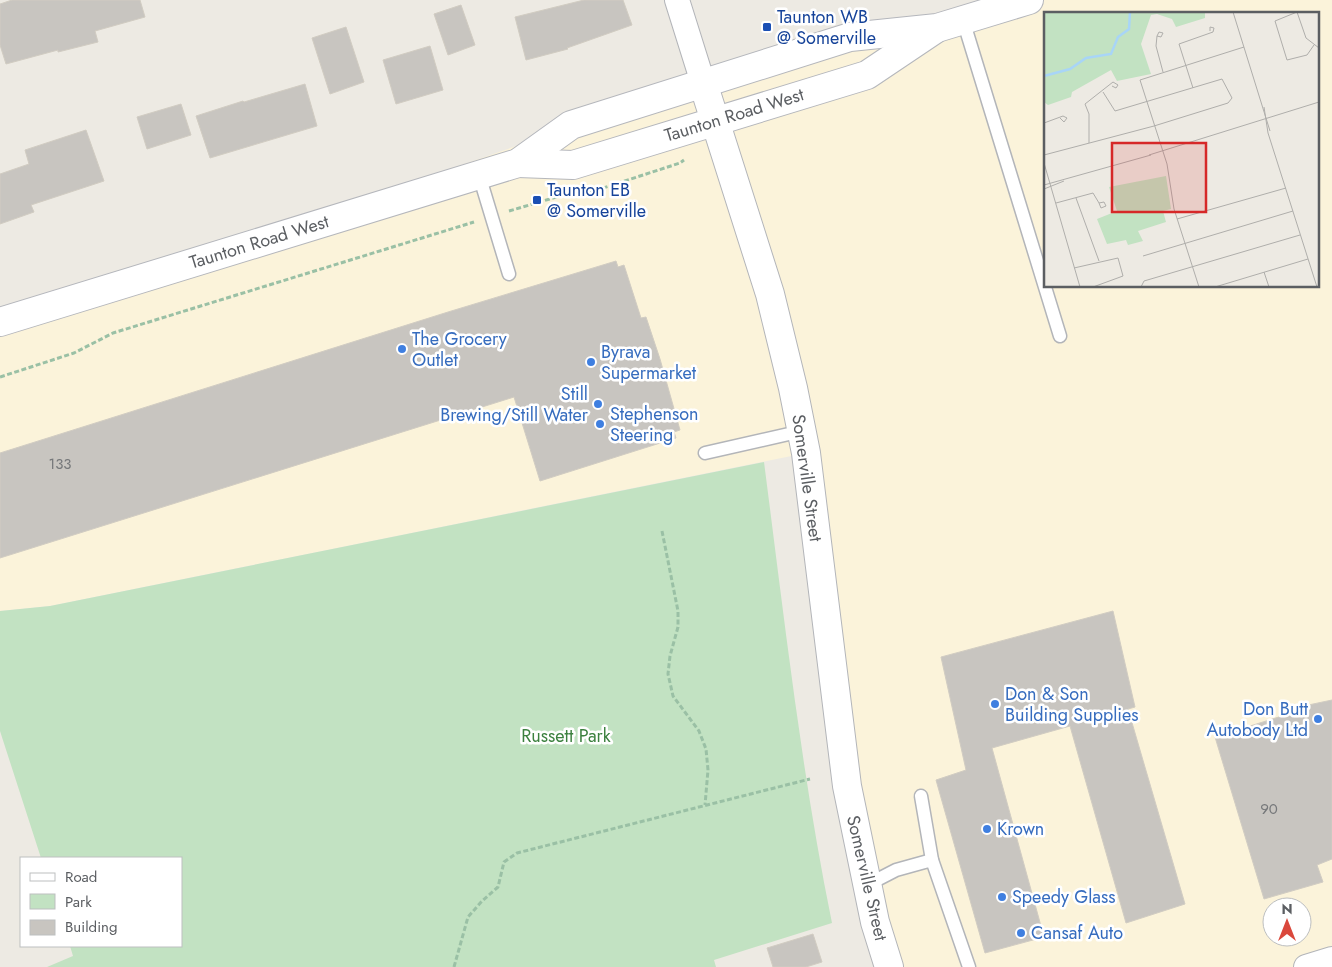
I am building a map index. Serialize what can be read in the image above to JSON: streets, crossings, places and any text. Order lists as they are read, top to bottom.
{
  "streets": {
    "main road": ["Taunton Road West", "Somerville Street"]
  },
  "crossings": [
    ["Taunton Road West", "Somerville Street"]
  ],
  "parks": ["Russett Park"],
  "places": {
    "transit": ["Taunton WB @ Somerville", "Taunton EB @ Somerville"],
    "other": [
      "The Grocery Outlet",
      "Byrava Supermarket",
      "Still Brewing/Still Water",
      "Stephenson Steering",
      "Don & Son Building Supplies",
      "Don Butt Autobody Ltd",
      "Krown",
      "Speedy Glass",
      "Cansaf Auto"
    ]
  },
  "house_numbers": ["133", "90"],
  "legend": ["Road", "Park", "Building"],
  "north": "top"
}
